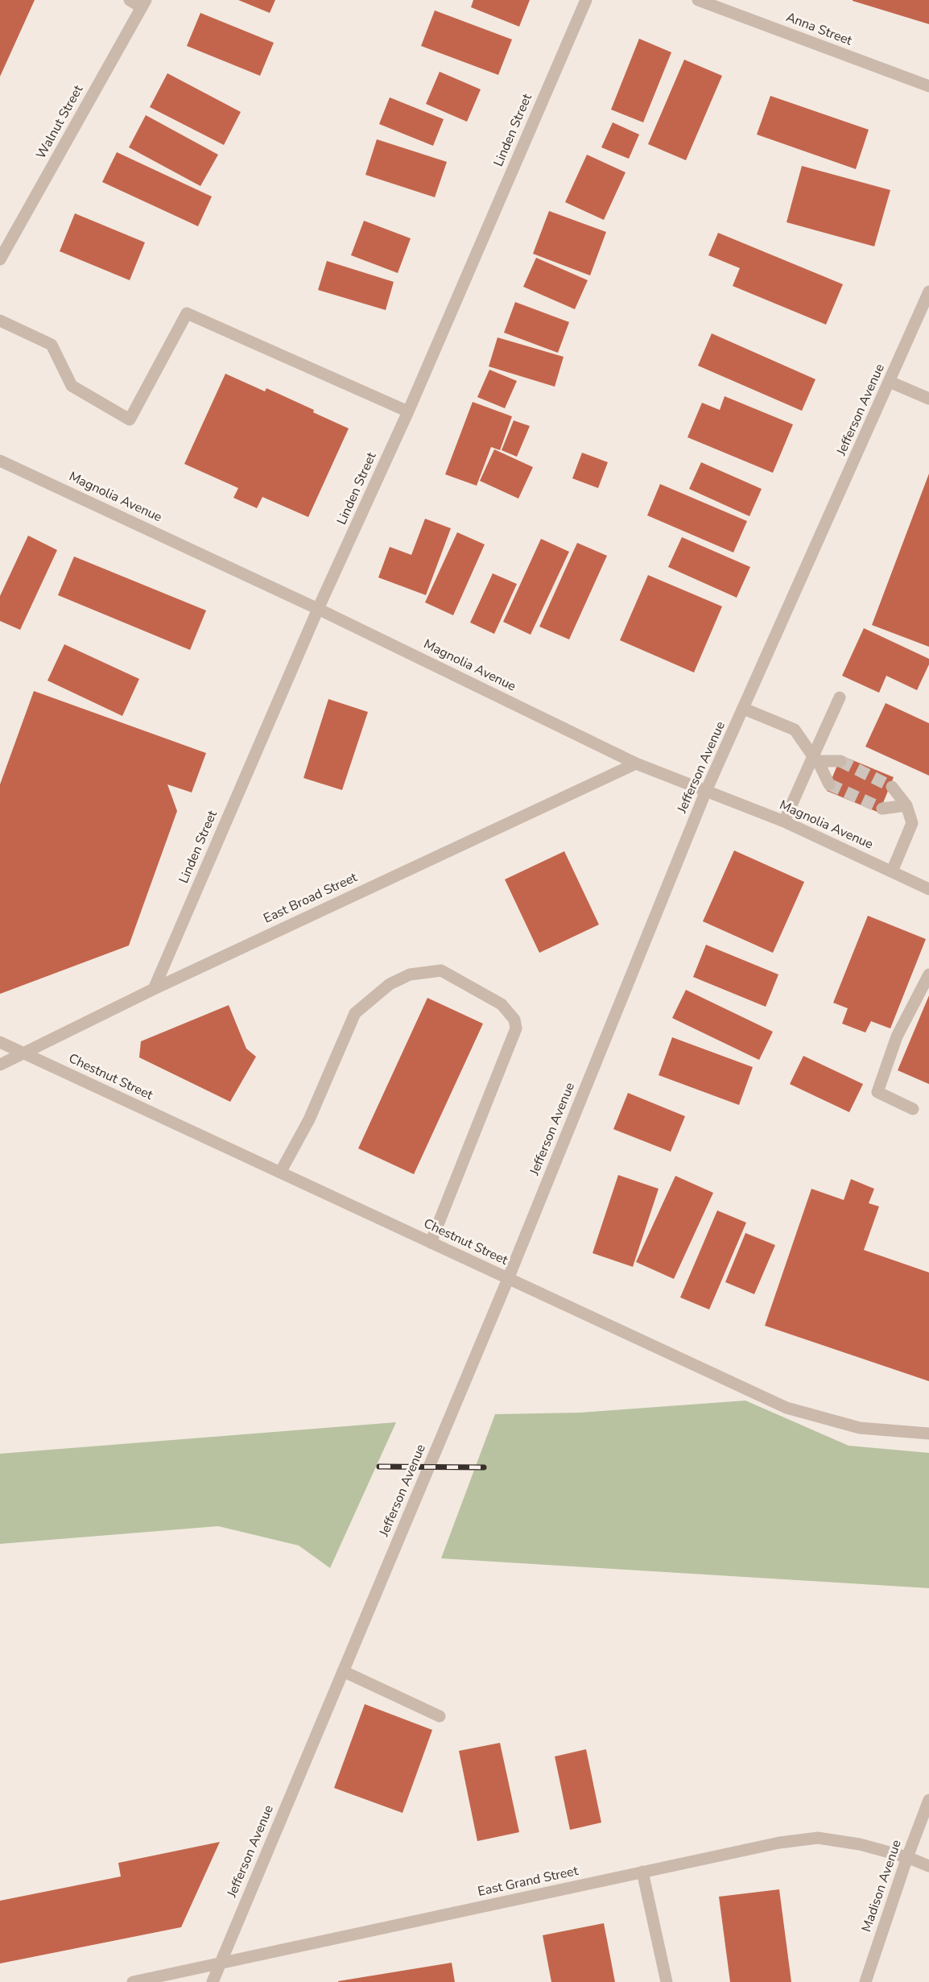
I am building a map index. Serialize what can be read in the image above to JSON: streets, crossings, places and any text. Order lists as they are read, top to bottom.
{
  "streets": {
    "street": [
      "Anna Street",
      "Walnut Street",
      "Linden Street",
      "Jefferson Avenue",
      "Magnolia Avenue",
      "East Broad Street",
      "Chestnut Street",
      "East Grand Street",
      "Madison Avenue"
    ]
  },
  "crossings": [
    ["Linden Street", "Magnolia Avenue"],
    ["Linden Street", "East Broad Street"],
    ["Jefferson Avenue", "Magnolia Avenue"],
    ["Jefferson Avenue", "Chestnut Street"],
    ["Jefferson Avenue", "East Grand Street"],
    ["Magnolia Avenue", "East Broad Street"],
    ["East Broad Street", "Chestnut Street"],
    ["East Grand Street", "Madison Avenue"]
  ]
}
